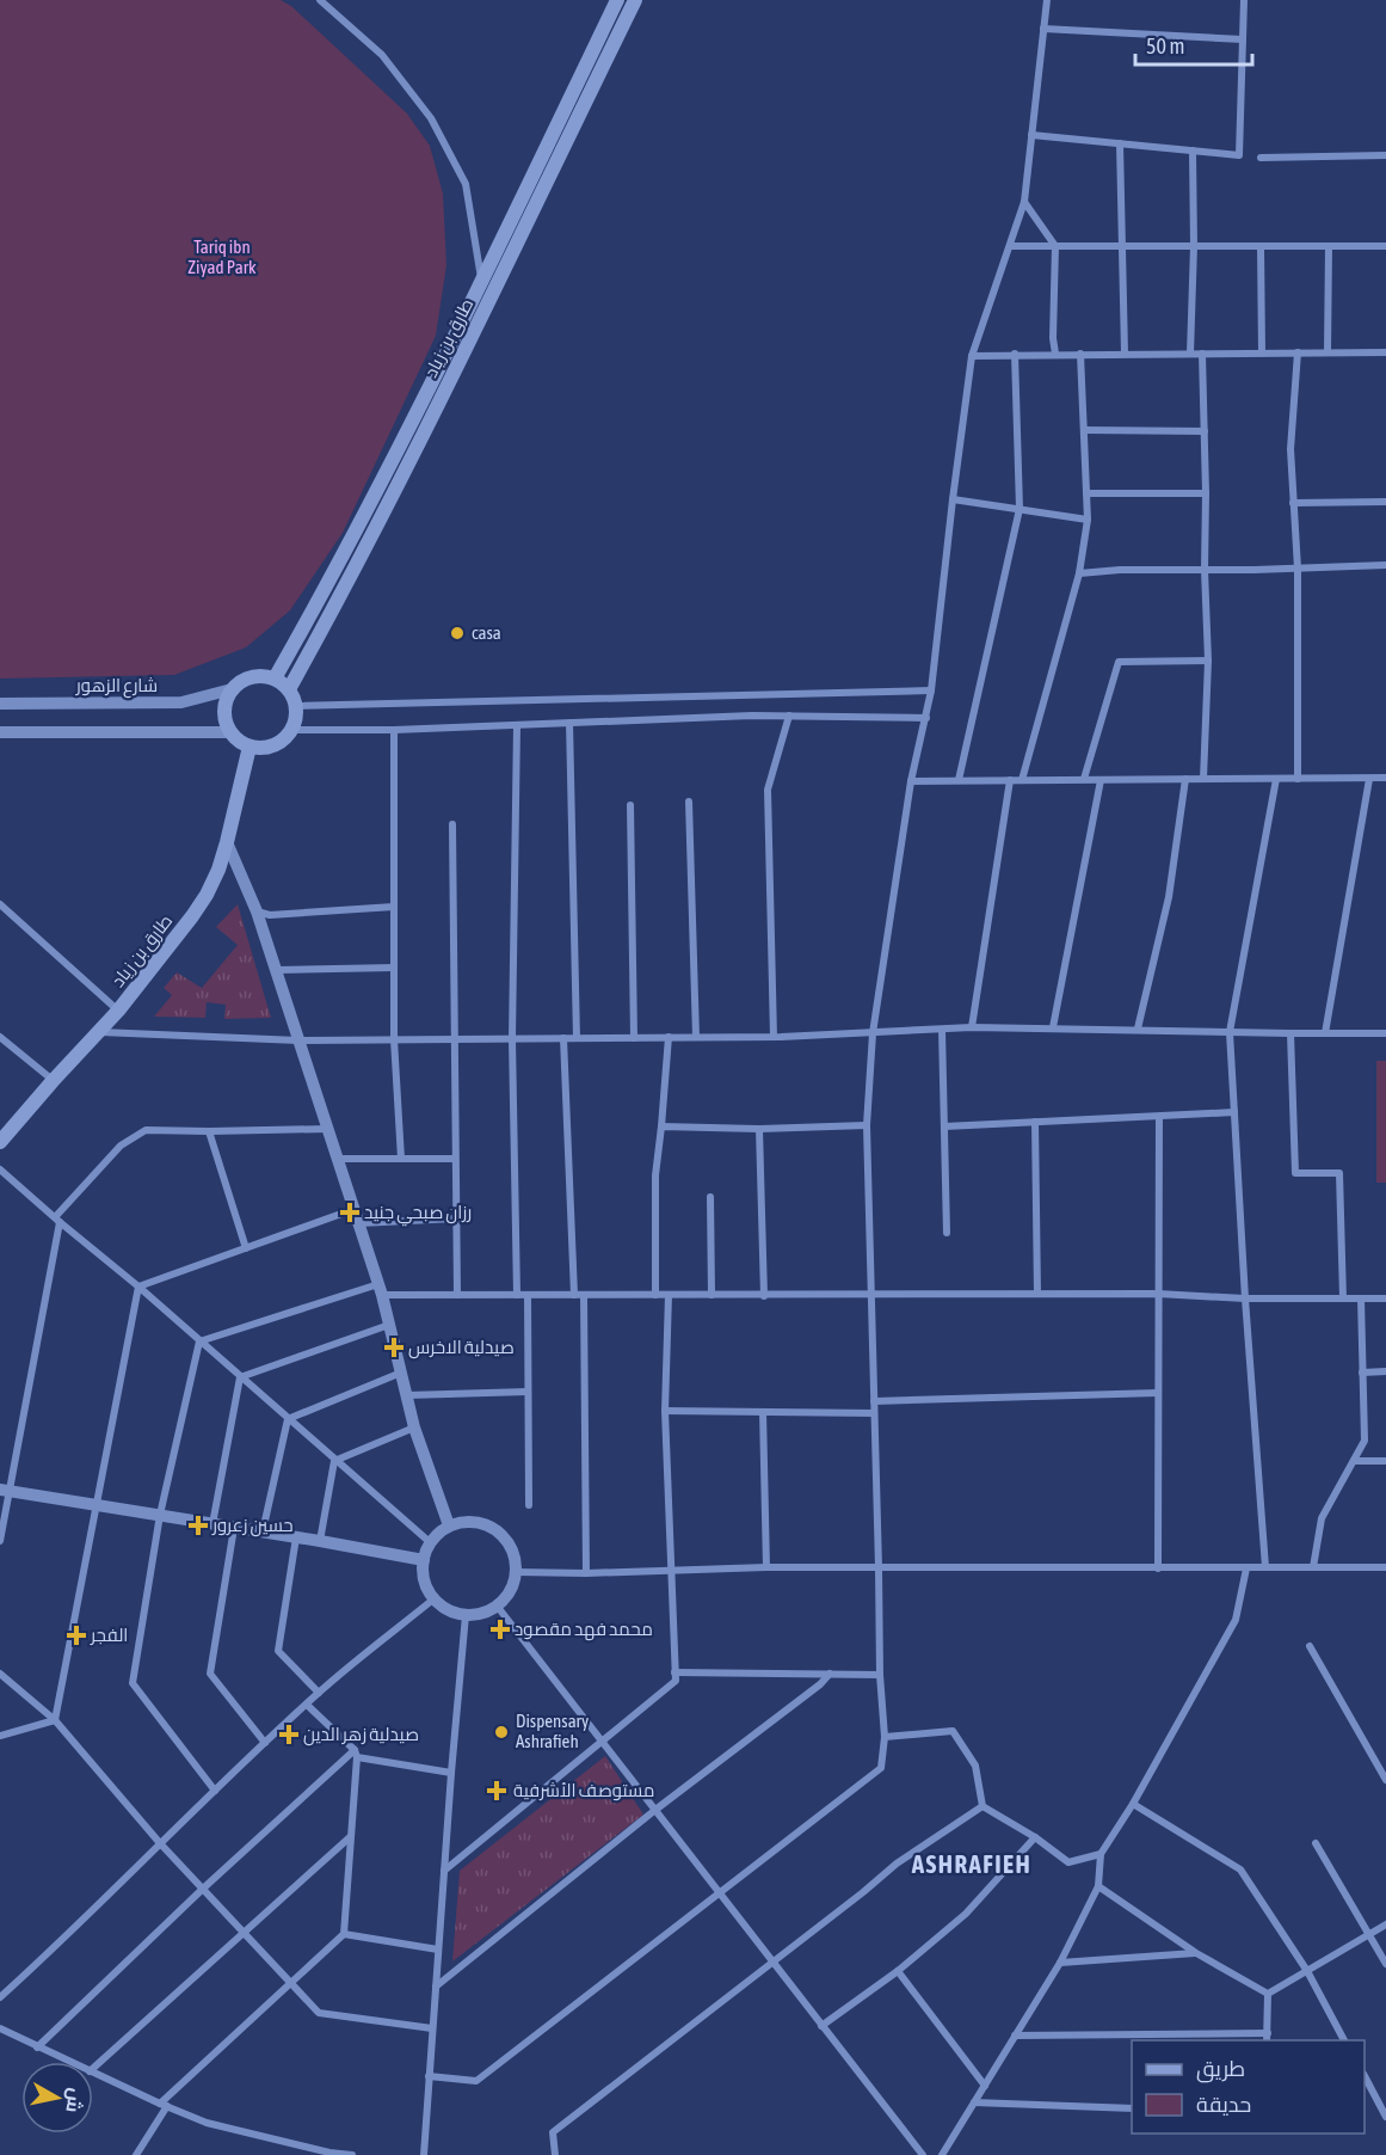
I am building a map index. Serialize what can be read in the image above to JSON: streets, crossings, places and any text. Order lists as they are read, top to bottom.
{
  "streets": {
    "main road": ["طارق بن زياد"],
    "street": ["شارع الزهور"]
  },
  "crossings": [
    ["طارق بن زياد", "شارع الزهور"]
  ],
  "districts": ["ASHRAFIEH"],
  "parks": ["Tariq ibn Ziyad Park"],
  "places": {
    "other": ["casa", "Dispensary Ashrafieh"],
    "health": [
      "رزان صبحي جنيد",
      "صيدلية الاخرس",
      "حسين زعرور",
      "محمد فهد مقصود",
      "الفجر",
      "صيدلية زهر الدين",
      "مستوصف الأشرفية"
    ]
  },
  "legend": ["طريق", "حديقة"],
  "scale_bar": "50 m",
  "north": "right"
}
